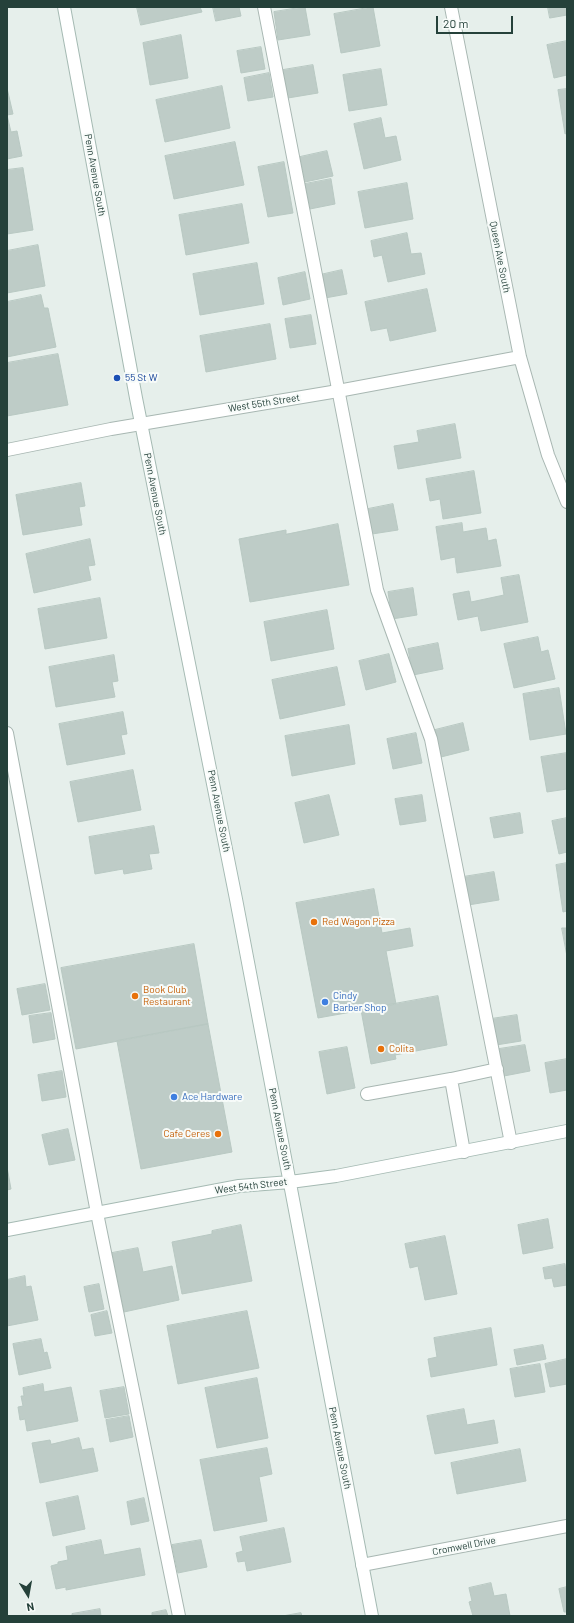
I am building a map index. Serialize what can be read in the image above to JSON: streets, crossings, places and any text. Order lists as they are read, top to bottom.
{
  "streets": {
    "street": [
      "Penn Avenue South",
      "Queen Ave South",
      "West 55th Street",
      "West 54th Street",
      "Cromwell Drive"
    ]
  },
  "crossings": [
    ["Penn Avenue South", "West 55th Street"],
    ["Penn Avenue South", "West 54th Street"],
    ["Penn Avenue South", "Cromwell Drive"],
    ["Queen Ave South", "West 55th Street"]
  ],
  "places": [
    "55 St W",
    "Red Wagon Pizza",
    "Book Club Restaurant",
    "Cindy Barber Shop",
    "Colita",
    "Ace Hardware",
    "Cafe Ceres"
  ],
  "scale_bar": "20 m",
  "north": "bottom"
}
